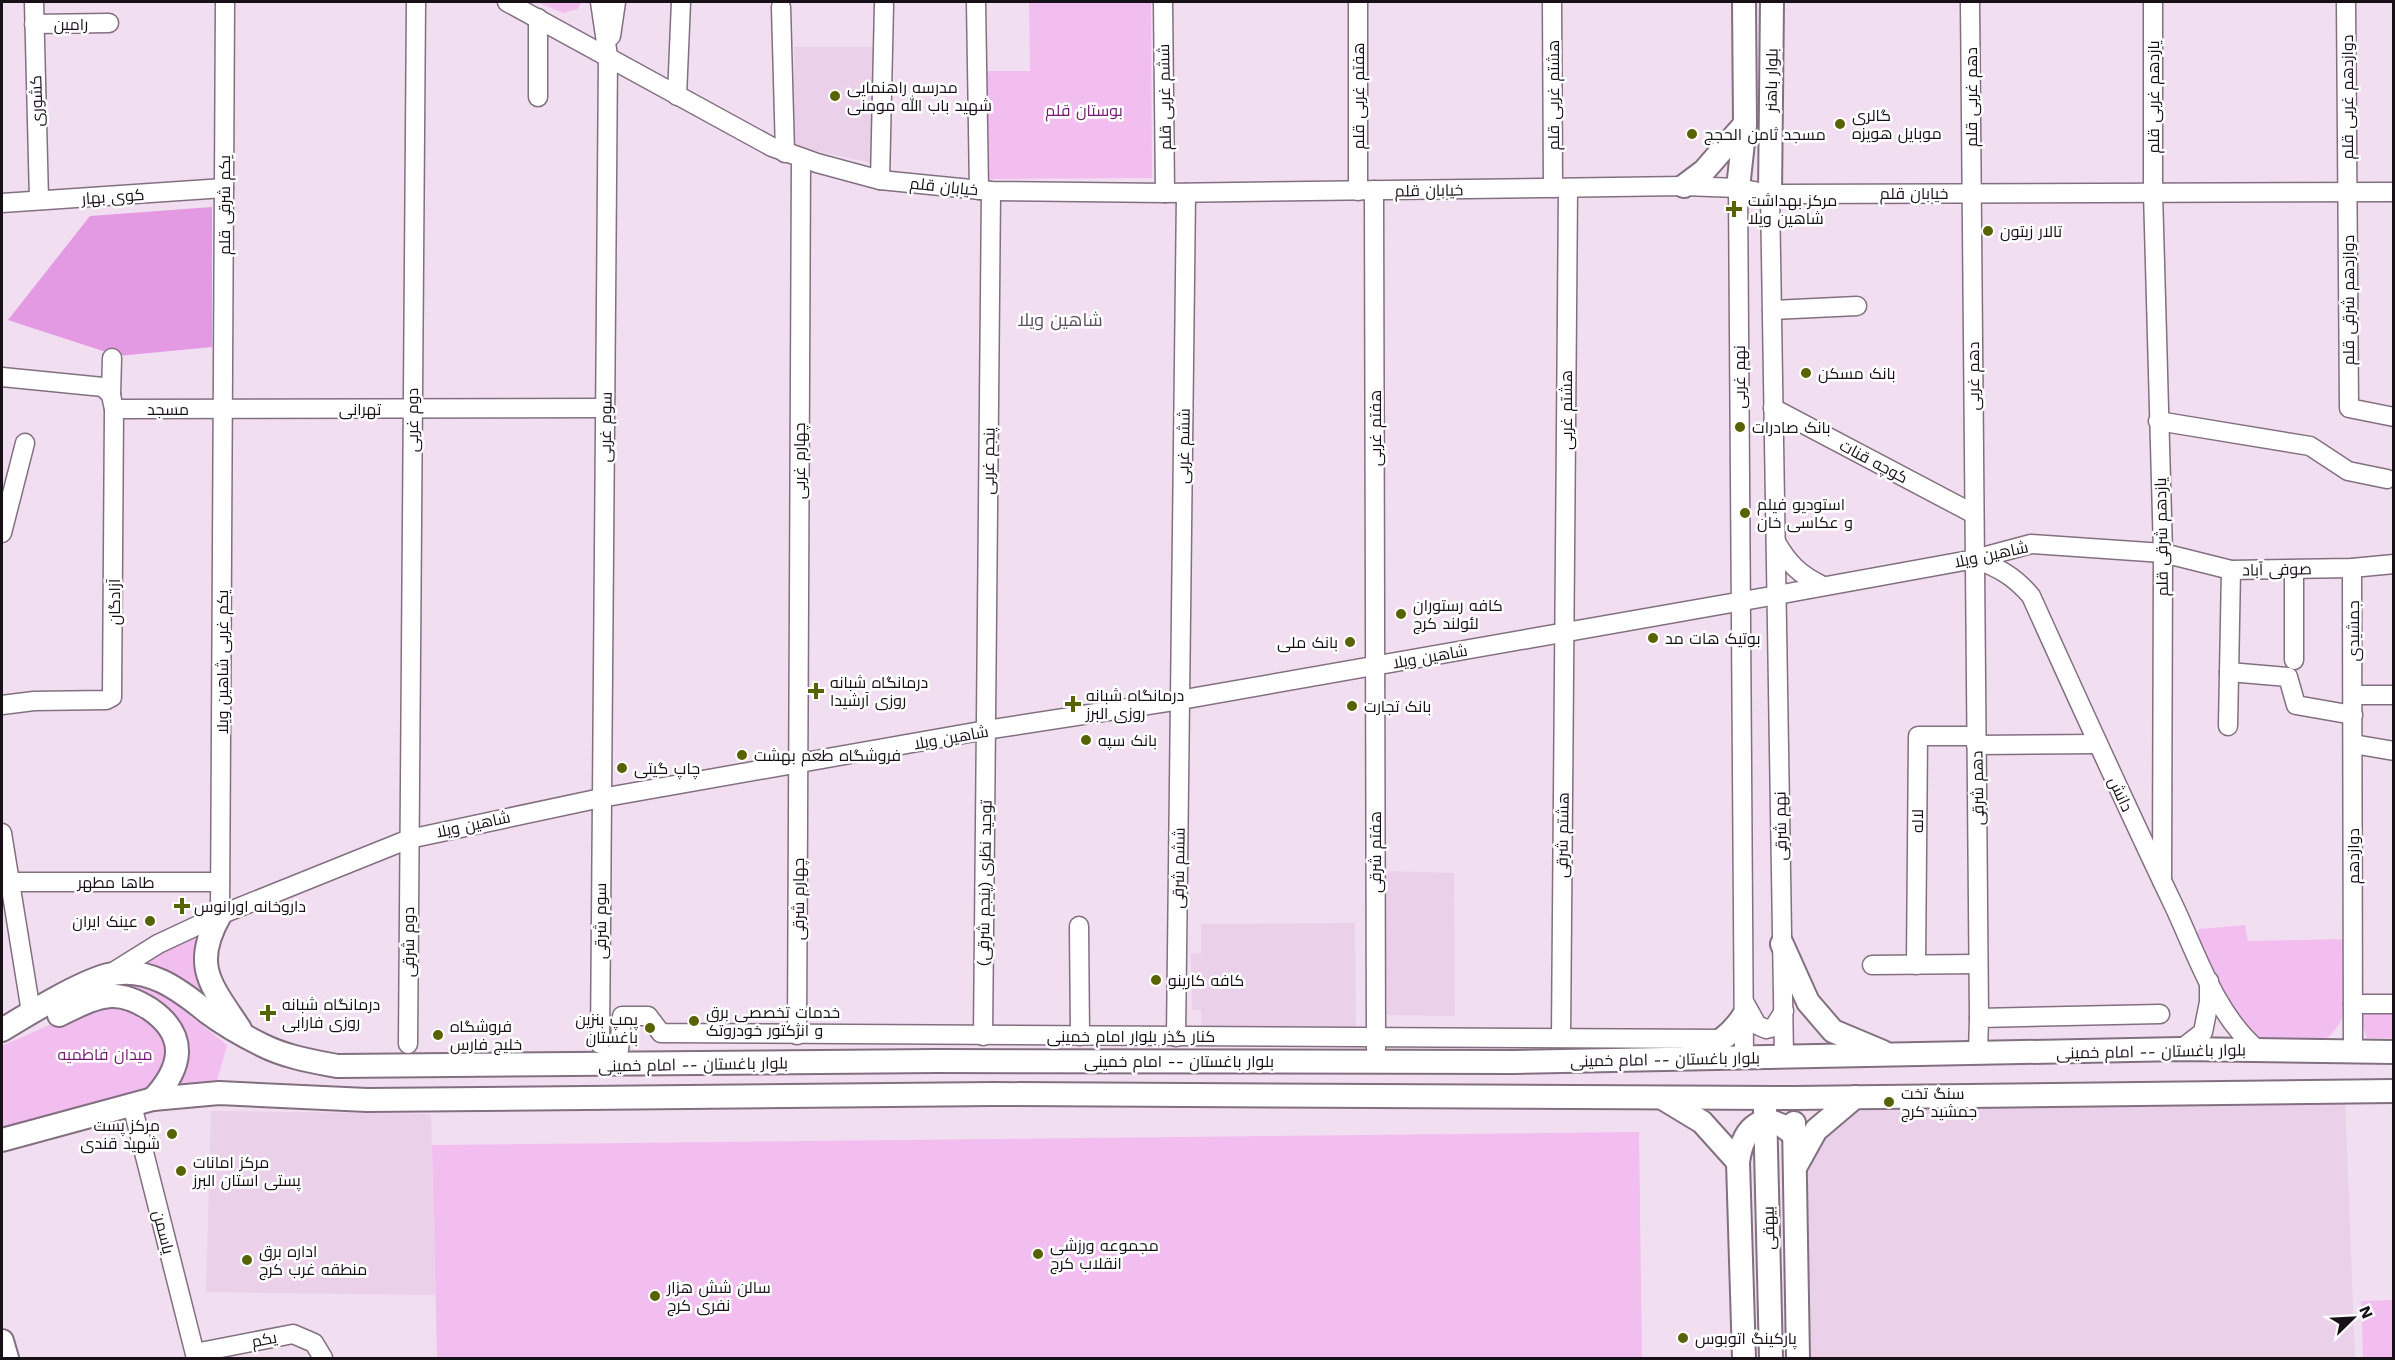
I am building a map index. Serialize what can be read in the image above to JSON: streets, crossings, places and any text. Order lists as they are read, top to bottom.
{
  "streets": {
    "main road": ["بلوار باهنر", "بلوار باغستان -- امام خمینی", "بیهقی"],
    "street": [
      "رامین",
      "هشتم غربی قلم",
      "هفتم غربی قلم",
      "ششم غربی قلم",
      "دهم غربی قلم",
      "یازدهم غربی قلم",
      "دوازدهم غربی قلم",
      "کشوری",
      "خیابان قلم",
      "کوی بهار",
      "یکم شرقی قلم",
      "دوازدهم شرقی قلم",
      "دهم غربی",
      "نهم غربی",
      "مسجد",
      "تهرانی",
      "هشتم غربی",
      "دوم غربی",
      "سوم غربی",
      "هفتم غربی",
      "ششم غربی",
      "چهارم غربی",
      "پنجم غربی",
      "کوچه قنات",
      "یازدهم شرقی قلم",
      "شاهین ویلا",
      "صوفی آباد",
      "آزادگان",
      "جمشیدی",
      "یکم غربی شاهین ویلا",
      "دهم شرقی",
      "دانش",
      "لاله",
      "نهم شرقی",
      "هشتم شرقی",
      "هفتم شرقی",
      "دوازدهم",
      "ششم شرقی",
      "طاها مطهر",
      "توحید نظری (پنجم شرقی)",
      "چهارم شرقی",
      "سوم شرقی",
      "دوم شرقی",
      "کنار گذر بلوار امام خمینی",
      "یاسمن",
      "یکم"
    ]
  },
  "crossings": [
    ["رامین", "کشوری"],
    ["بلوار باهنر", "خیابان قلم"],
    ["بلوار باهنر", "نهم غربی"],
    ["هشتم غربی قلم", "خیابان قلم"],
    ["هشتم غربی قلم", "هشتم غربی"],
    ["هفتم غربی قلم", "خیابان قلم"],
    ["هفتم غربی قلم", "هفتم غربی"],
    ["ششم غربی قلم", "خیابان قلم"],
    ["دهم غربی قلم", "خیابان قلم"],
    ["دهم غربی قلم", "دهم غربی"],
    ["یازدهم غربی قلم", "خیابان قلم"],
    ["یازدهم غربی قلم", "یازدهم شرقی قلم"],
    ["دوازدهم غربی قلم", "خیابان قلم"],
    ["دوازدهم غربی قلم", "دوازدهم شرقی قلم"],
    ["کشوری", "کوی بهار"],
    ["خیابان قلم", "دوازدهم شرقی قلم"],
    ["خیابان قلم", "دهم غربی"],
    ["خیابان قلم", "نهم غربی"],
    ["خیابان قلم", "هشتم غربی"],
    ["خیابان قلم", "سوم غربی"],
    ["خیابان قلم", "هفتم غربی"],
    ["خیابان قلم", "ششم غربی"],
    ["خیابان قلم", "چهارم غربی"],
    ["خیابان قلم", "پنجم غربی"],
    ["خیابان قلم", "یازدهم شرقی قلم"],
    ["کوی بهار", "یکم شرقی قلم"],
    ["یکم شرقی قلم", "مسجد"],
    ["یکم شرقی قلم", "تهرانی"],
    ["یکم شرقی قلم", "یکم غربی شاهین ویلا"],
    ["دهم غربی", "کوچه قنات"],
    ["دهم غربی", "شاهین ویلا"],
    ["دهم غربی", "دهم شرقی"],
    ["دهم غربی", "دانش"],
    ["نهم غربی", "کوچه قنات"],
    ["نهم غربی", "شاهین ویلا"],
    ["نهم غربی", "نهم شرقی"],
    ["مسجد", "تهرانی"],
    ["مسجد", "آزادگان"],
    ["مسجد", "یکم غربی شاهین ویلا"],
    ["تهرانی", "دوم غربی"],
    ["تهرانی", "سوم غربی"],
    ["تهرانی", "یکم غربی شاهین ویلا"],
    ["هشتم غربی", "شاهین ویلا"],
    ["هشتم غربی", "هشتم شرقی"],
    ["دوم غربی", "شاهین ویلا"],
    ["دوم غربی", "دوم شرقی"],
    ["سوم غربی", "شاهین ویلا"],
    ["سوم غربی", "سوم شرقی"],
    ["هفتم غربی", "شاهین ویلا"],
    ["هفتم غربی", "هفتم شرقی"],
    ["ششم غربی", "شاهین ویلا"],
    ["ششم غربی", "ششم شرقی"],
    ["چهارم غربی", "شاهین ویلا"],
    ["چهارم غربی", "چهارم شرقی"],
    ["پنجم غربی", "شاهین ویلا"],
    ["پنجم غربی", "توحید نظری (پنجم شرقی)"],
    ["یازدهم شرقی قلم", "شاهین ویلا"],
    ["یازدهم شرقی قلم", "صوفی آباد"],
    ["یازدهم شرقی قلم", "دانش"],
    ["شاهین ویلا", "صوفی آباد"],
    ["شاهین ویلا", "یکم غربی شاهین ویلا"],
    ["شاهین ویلا", "دهم شرقی"],
    ["شاهین ویلا", "دانش"],
    ["شاهین ویلا", "نهم شرقی"],
    ["شاهین ویلا", "هشتم شرقی"],
    ["شاهین ویلا", "هفتم شرقی"],
    ["شاهین ویلا", "ششم شرقی"],
    ["شاهین ویلا", "توحید نظری (پنجم شرقی)"],
    ["شاهین ویلا", "چهارم شرقی"],
    ["شاهین ویلا", "سوم شرقی"],
    ["شاهین ویلا", "دوم شرقی"],
    ["شاهین ویلا", "بلوار باغستان -- امام خمینی"],
    ["صوفی آباد", "جمشیدی"],
    ["جمشیدی", "دوازدهم"],
    ["یکم غربی شاهین ویلا", "طاها مطهر"],
    ["دهم شرقی", "دانش"],
    ["دهم شرقی", "لاله"],
    ["دهم شرقی", "بلوار باغستان -- امام خمینی"],
    ["دانش", "بلوار باغستان -- امام خمینی"],
    ["نهم شرقی", "بلوار باغستان -- امام خمینی"],
    ["هشتم شرقی", "کنار گذر بلوار امام خمینی"],
    ["هفتم شرقی", "کنار گذر بلوار امام خمینی"],
    ["هفتم شرقی", "بلوار باغستان -- امام خمینی"],
    ["دوازدهم", "بلوار باغستان -- امام خمینی"],
    ["ششم شرقی", "کنار گذر بلوار امام خمینی"],
    ["توحید نظری (پنجم شرقی)", "کنار گذر بلوار امام خمینی"],
    ["چهارم شرقی", "کنار گذر بلوار امام خمینی"],
    ["سوم شرقی", "کنار گذر بلوار امام خمینی"],
    ["سوم شرقی", "بلوار باغستان -- امام خمینی"],
    ["کنار گذر بلوار امام خمینی", "بلوار باغستان -- امام خمینی"],
    ["بلوار باغستان -- امام خمینی", "بیهقی"],
    ["بلوار باغستان -- امام خمینی", "یاسمن"],
    ["یاسمن", "یکم"]
  ],
  "districts": ["شاهین ویلا"],
  "parks": ["بوستان قلم", "میدان فاطمیه"],
  "places": {
    "other": [
      "مدرسه راهنمایی شهید باب الله مومنی",
      "گالری موبایل هویزه",
      "مسجد ثامن الحجج",
      "تالار زیتون",
      "بانک مسکن",
      "بانک صادرات",
      "استودیو فیلم و عکاسی خان",
      "کافه رستوران لئولند کرج",
      "بوتیک هات مد",
      "بانک ملی",
      "بانک تجارت",
      "بانک سپه",
      "فروشگاه طعم بهشت",
      "چاپ گیتی",
      "عینک ایران",
      "کافه کارینو",
      "خدمات تخصصی برق و انژکتور خودروتک",
      "پمپ بنزین باغستان",
      "فروشگاه خلیج فارس",
      "سنگ تخت جمشید کرج",
      "مرکز پست شهید قندی",
      "مرکز امانات پستی استان البرز",
      "مجموعه ورزشی انقلاب کرج",
      "اداره برق منطقه غرب کرج",
      "سالن شش هزار نفری کرج",
      "پارکینگ اتوبوس"
    ],
    "health": [
      "مرکز بهداشت شاهین ویلا",
      "درمانگاه شبانه روزی آرشیدا",
      "درمانگاه شبانه روزی البرز",
      "داروخانه اورانوس",
      "درمانگاه شبانه روزی فارابی"
    ]
  },
  "north": "top right"
}
